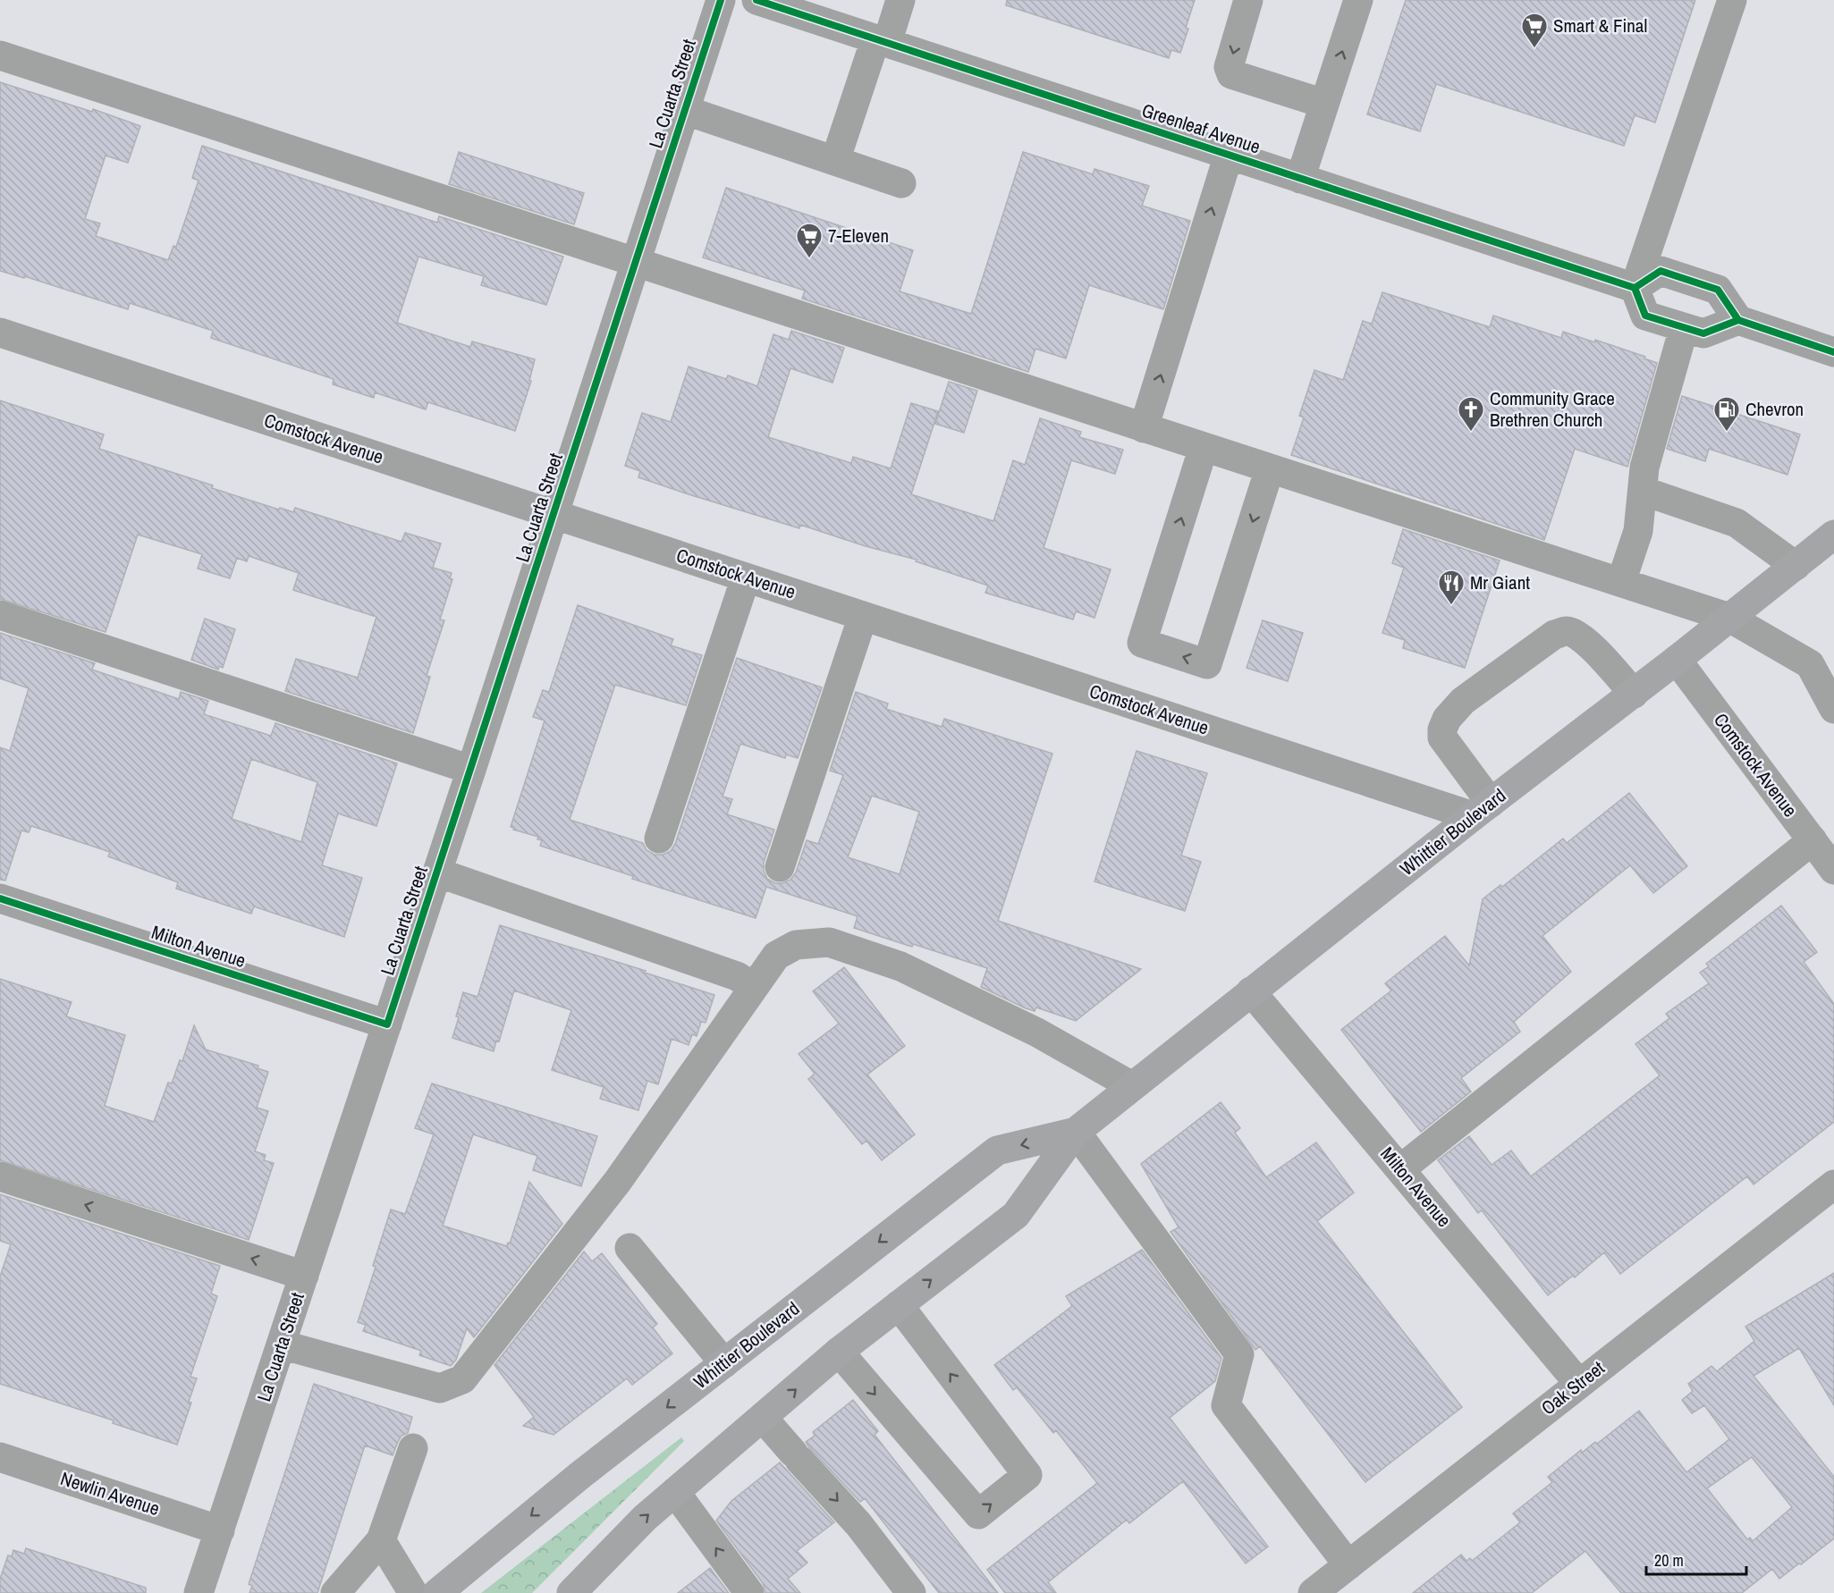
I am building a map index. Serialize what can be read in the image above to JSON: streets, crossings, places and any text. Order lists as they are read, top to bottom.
{
  "streets": {
    "main road": ["Whittier Boulevard"],
    "street": [
      "La Cuarta Street",
      "Greenleaf Avenue",
      "Comstock Avenue",
      "Milton Avenue",
      "Oak Street",
      "Newlin Avenue"
    ]
  },
  "crossings": [
    ["La Cuarta Street", "Comstock Avenue"],
    ["La Cuarta Street", "Milton Avenue"],
    ["La Cuarta Street", "Newlin Avenue"],
    ["Comstock Avenue", "Whittier Boulevard"],
    ["Whittier Boulevard", "Milton Avenue"],
    ["Milton Avenue", "Oak Street"]
  ],
  "places": {
    "supermarket": ["Smart & Final", "7-Eleven"],
    "church": ["Community Grace Brethren Church"],
    "fuel station": ["Chevron"],
    "restaurant": ["Mr Giant"]
  },
  "scale_bar": "20 m"
}
